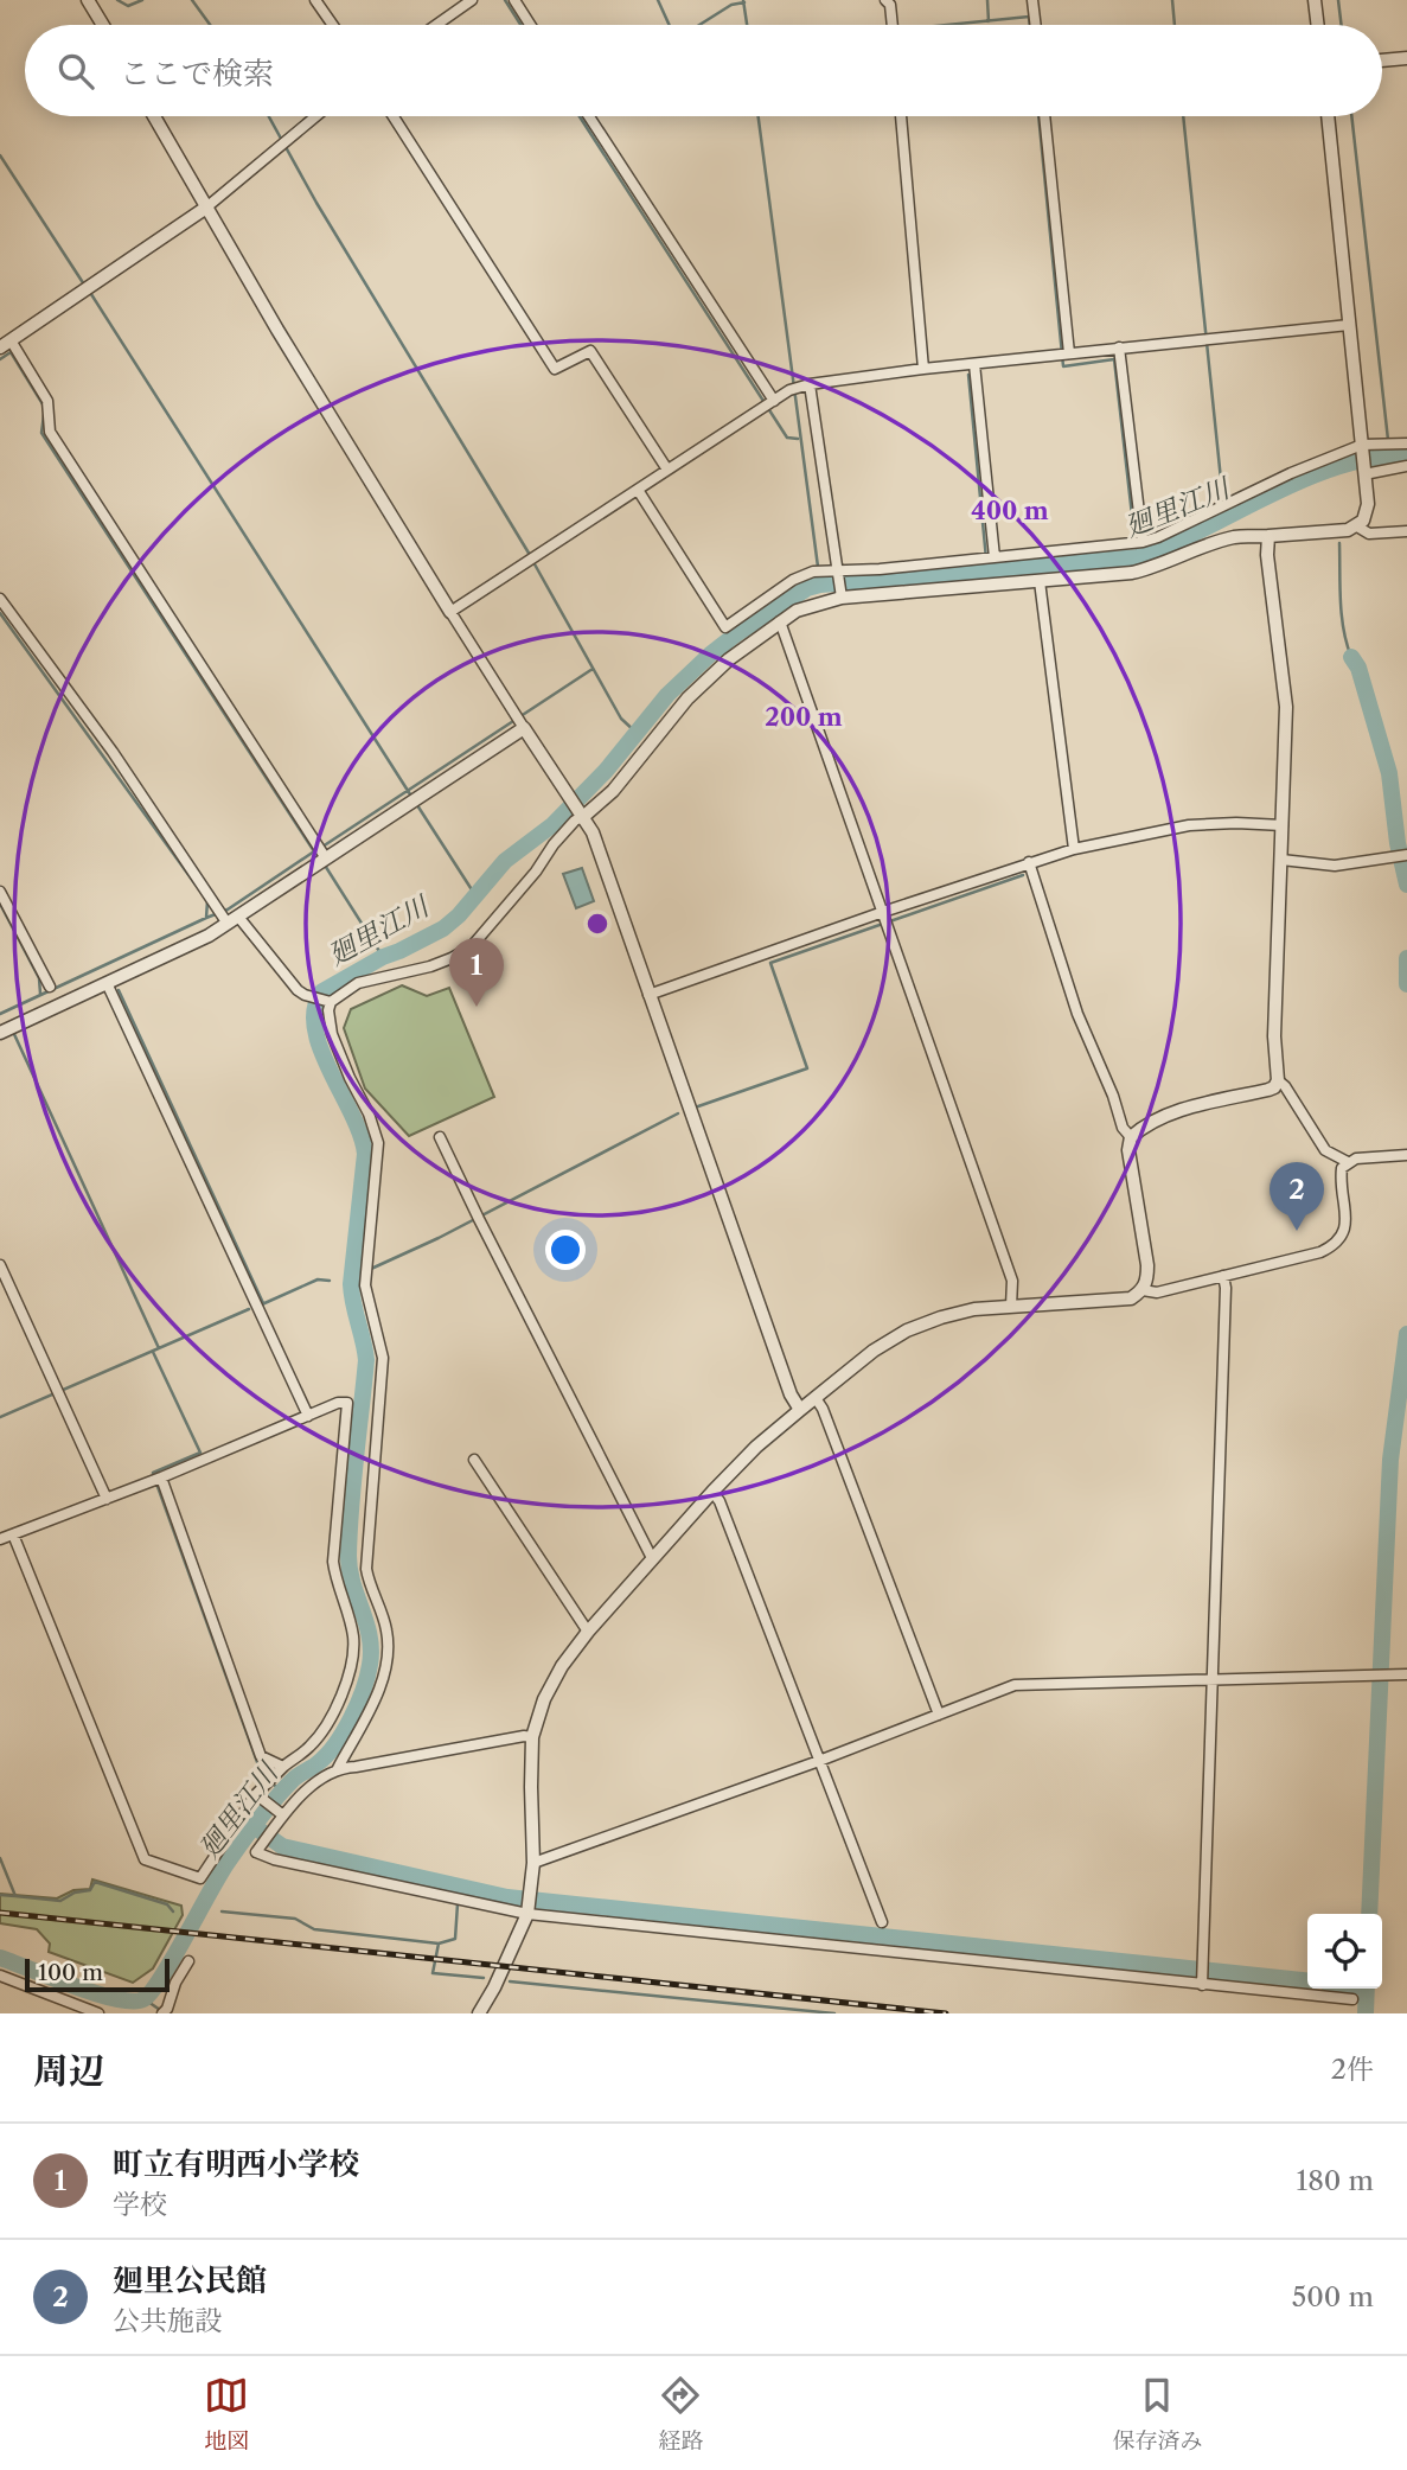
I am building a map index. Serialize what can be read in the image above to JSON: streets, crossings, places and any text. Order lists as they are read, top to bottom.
{
  "water": ["廻里江川"],
  "scale_bar": "100 m",
  "page": {
    "search": "ここで検索",
    "pins": ["1", "2"],
    "scale": "100 m",
    "heading": ["周辺", "2件"],
    "list": [
      {
        "mark": "1",
        "name": "町立有明西小学校",
        "note": "学校",
        "value": "180 m"
      },
      {
        "mark": "2",
        "name": "廻里公民館",
        "note": "公共施設",
        "value": "500 m"
      }
    ],
    "nav": ["地図", "経路", "保存済み"]
  },
  "rings": ["400 m", "200 m"]
}
